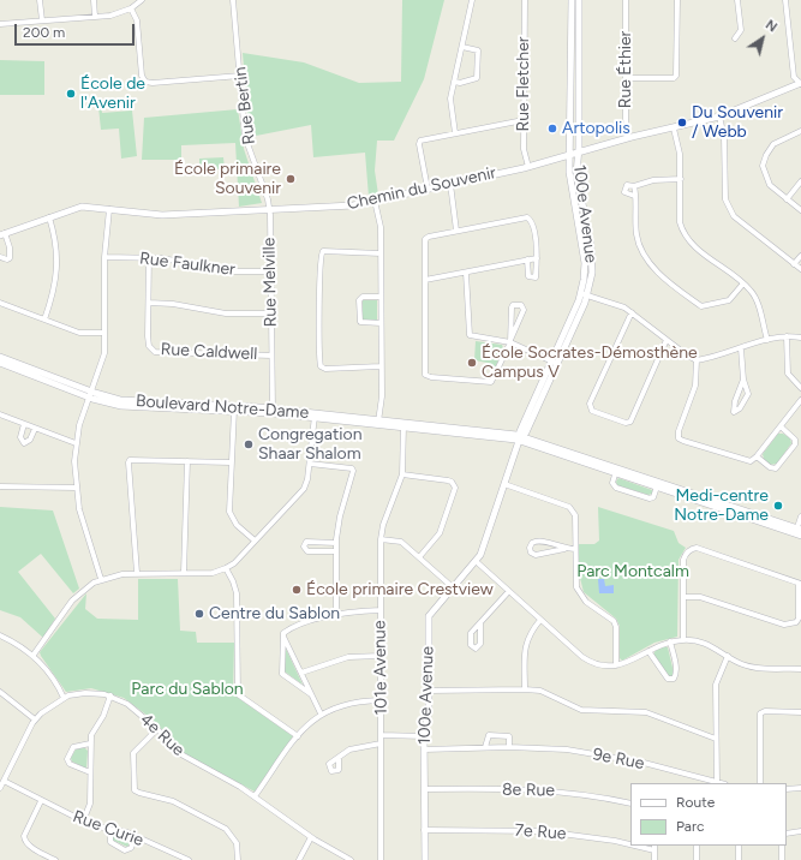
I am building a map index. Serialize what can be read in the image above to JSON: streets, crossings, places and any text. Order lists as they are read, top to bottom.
{
  "streets": {
    "street": [
      "Rue Éthier",
      "Rue Fletcher",
      "Rue Bertin",
      "Chemin du Souvenir",
      "100e Avenue",
      "Rue Faulkner",
      "Rue Melville",
      "Rue Caldwell",
      "Boulevard Notre-Dame",
      "101e Avenue",
      "4e Rue",
      "9e Rue",
      "8e Rue",
      "Rue Curie",
      "7e Rue"
    ]
  },
  "crossings": [
    ["Rue Éthier", "Chemin du Souvenir"],
    ["Rue Fletcher", "Chemin du Souvenir"],
    ["Rue Bertin", "Chemin du Souvenir"],
    ["Rue Bertin", "Rue Melville"],
    ["Chemin du Souvenir", "100e Avenue"],
    ["Chemin du Souvenir", "Rue Melville"],
    ["100e Avenue", "Boulevard Notre-Dame"],
    ["100e Avenue", "9e Rue"],
    ["100e Avenue", "8e Rue"],
    ["100e Avenue", "7e Rue"],
    ["Rue Faulkner", "Rue Melville"],
    ["Rue Faulkner", "Rue Caldwell"],
    ["Rue Melville", "Rue Caldwell"],
    ["Rue Melville", "Boulevard Notre-Dame"],
    ["Boulevard Notre-Dame", "101e Avenue"],
    ["4e Rue", "Rue Curie"]
  ],
  "parks": ["Parc Montcalm", "Parc du Sablon"],
  "places": [
    "École de l'Avenir",
    "Du Souvenir / Webb",
    "Artopolis",
    "École primaire Souvenir",
    "École Socrates-Démosthène Campus V",
    "Congregation Shaar Shalom",
    "Medi-centre Notre-Dame",
    "École primaire Crestview",
    "Centre du Sablon"
  ],
  "legend": ["Route", "Parc"],
  "scale_bar": "200 m",
  "north": "top right"
}
